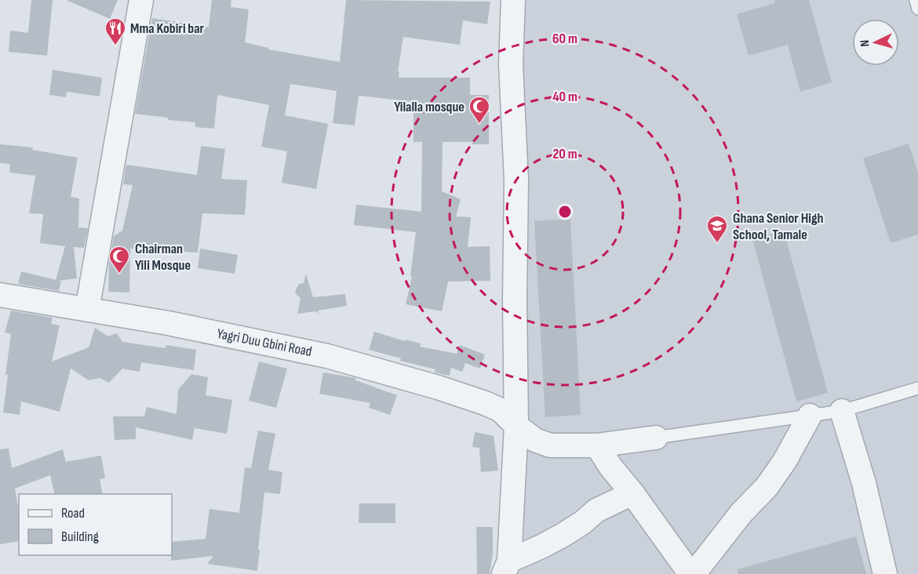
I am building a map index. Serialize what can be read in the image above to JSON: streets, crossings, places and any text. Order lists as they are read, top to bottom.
{
  "streets": {
    "street": ["Yagri Duu Gbini Road"]
  },
  "places": {
    "restaurant": ["Mma Kobiri bar"],
    "mosque": ["Yilalla mosque", "Chairman Yili Mosque"],
    "school or university": ["Ghana Senior High School, Tamale"]
  },
  "legend": ["Road", "Building"],
  "north": "left",
  "rings": ["60 m", "40 m", "20 m"]
}
